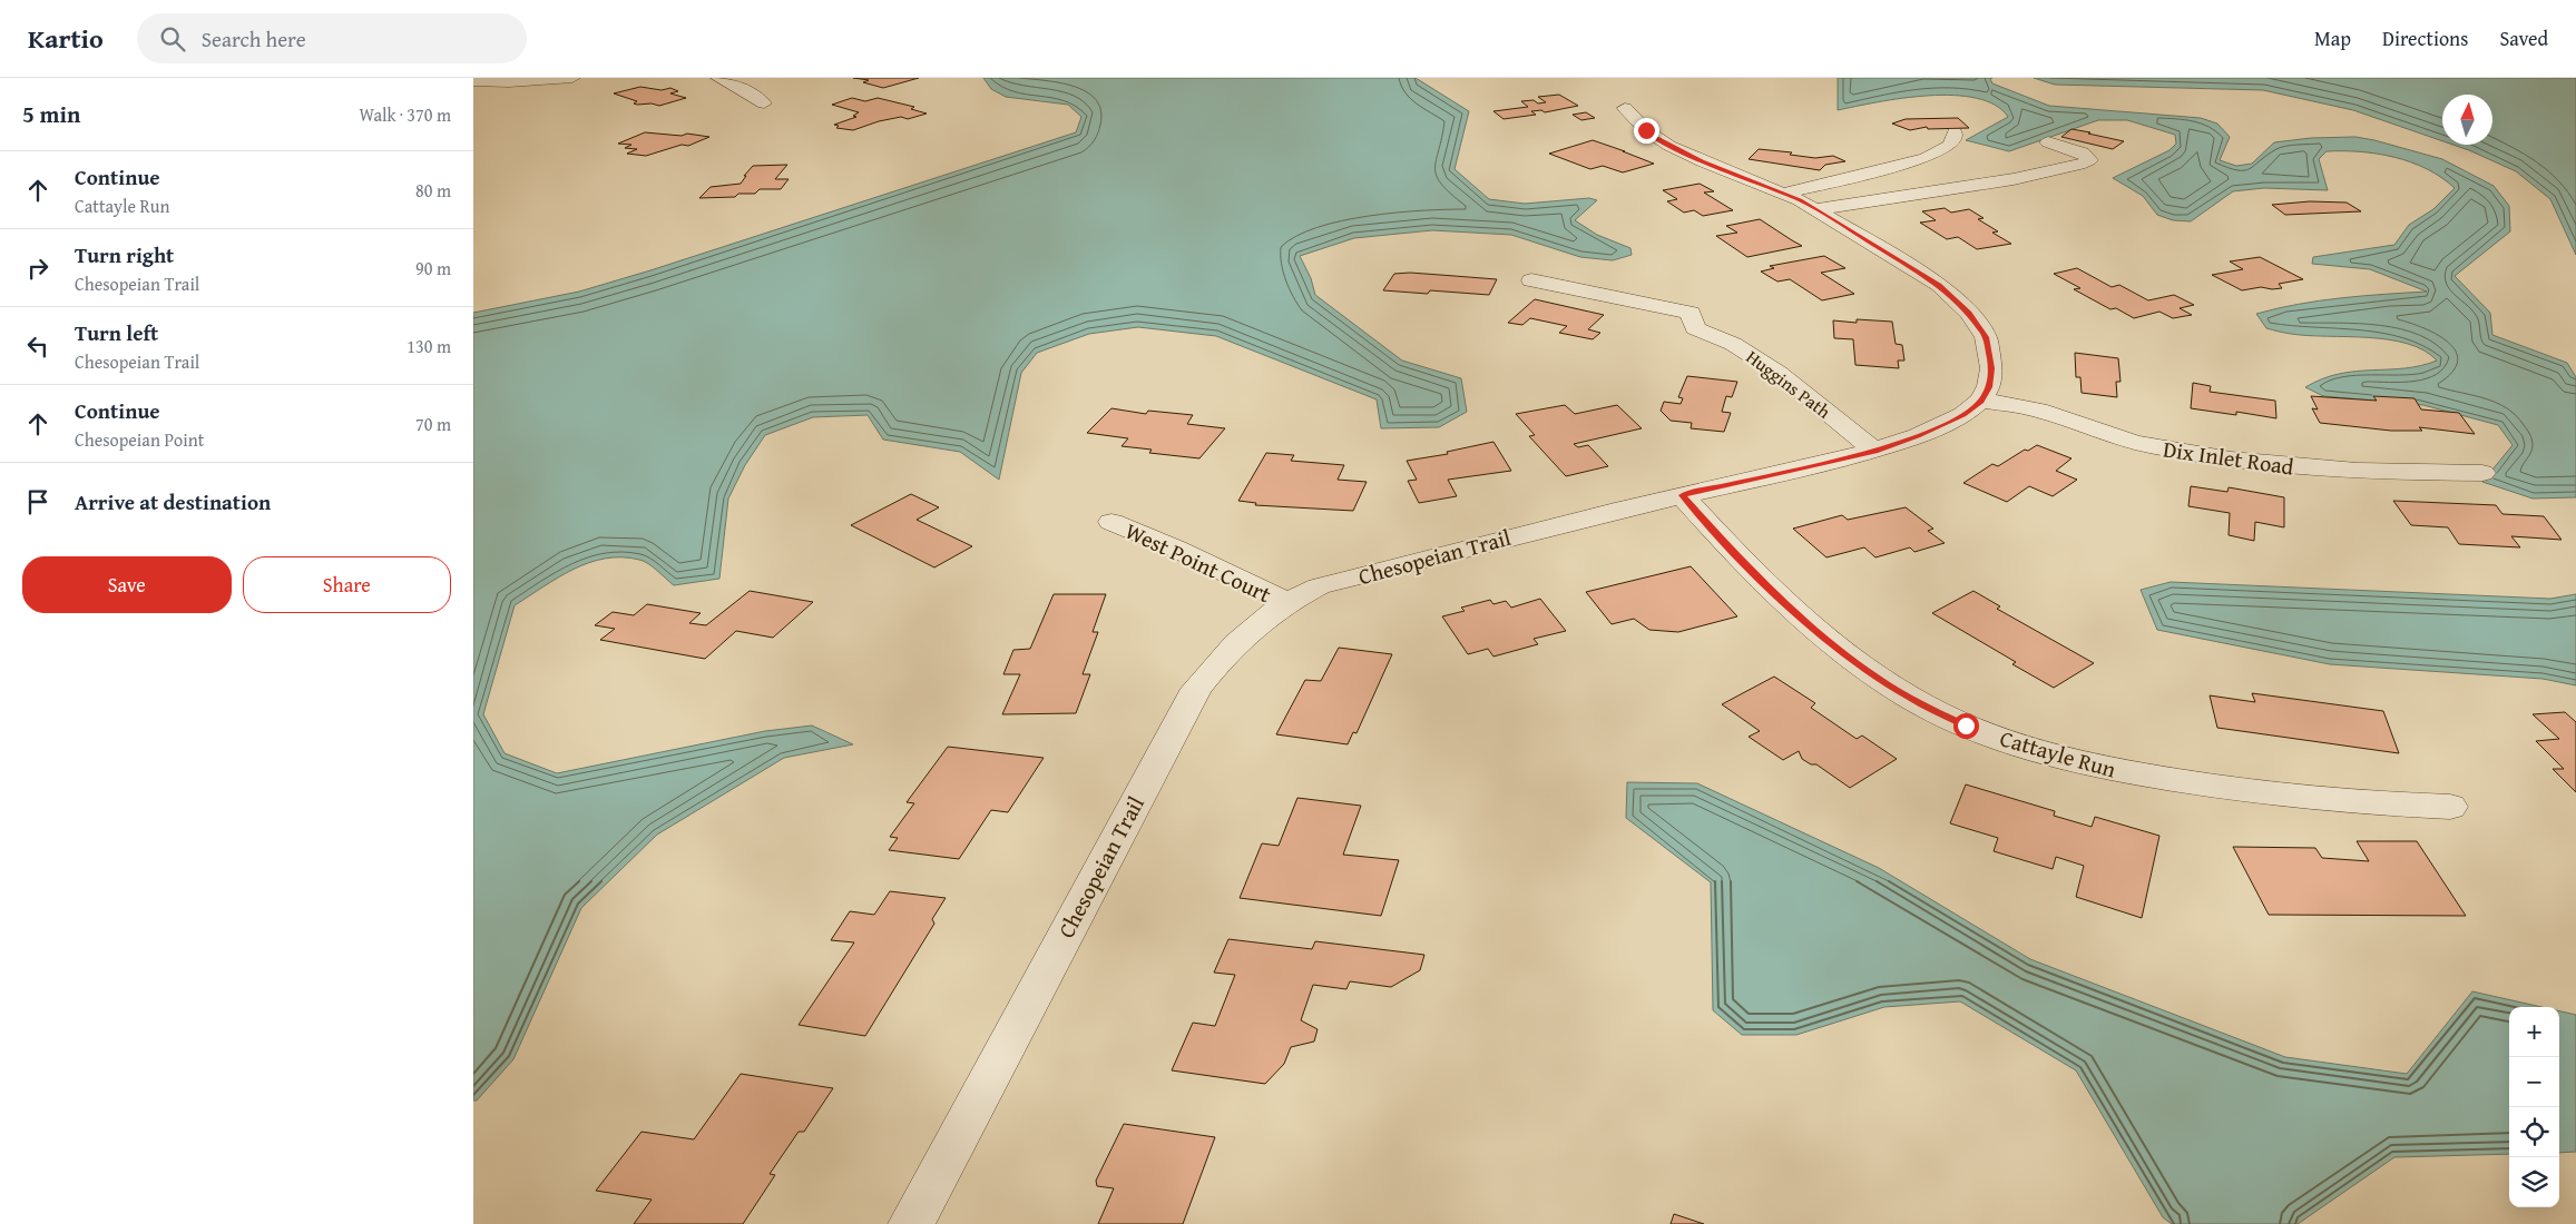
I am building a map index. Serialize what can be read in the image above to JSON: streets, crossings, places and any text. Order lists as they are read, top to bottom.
{
  "streets": {
    "street": [
      "Huggins Path",
      "Dix Inlet Road",
      "Chesopeian Trail",
      "West Point Court",
      "Cattayle Run"
    ]
  },
  "crossings": [
    ["Huggins Path", "Chesopeian Trail"],
    ["Dix Inlet Road", "Chesopeian Trail"],
    ["Chesopeian Trail", "West Point Court"],
    ["Chesopeian Trail", "Cattayle Run"]
  ],
  "north": "top",
  "page": {
    "header": "Kartio",
    "search": "Search here",
    "nav": ["Map", "Directions", "Saved"],
    "heading": ["5 min", "Walk · 370 m"],
    "list": [
      ["Continue", "Cattayle Run", "80 m"],
      ["Turn right", "Chesopeian Trail", "90 m"],
      ["Turn left", "Chesopeian Trail", "130 m"],
      ["Continue", "Chesopeian Point", "70 m"],
      "Arrive at destination"
    ],
    "buttons": ["Save", "Share"],
    "map_buttons": ["+", "−"]
  }
}
